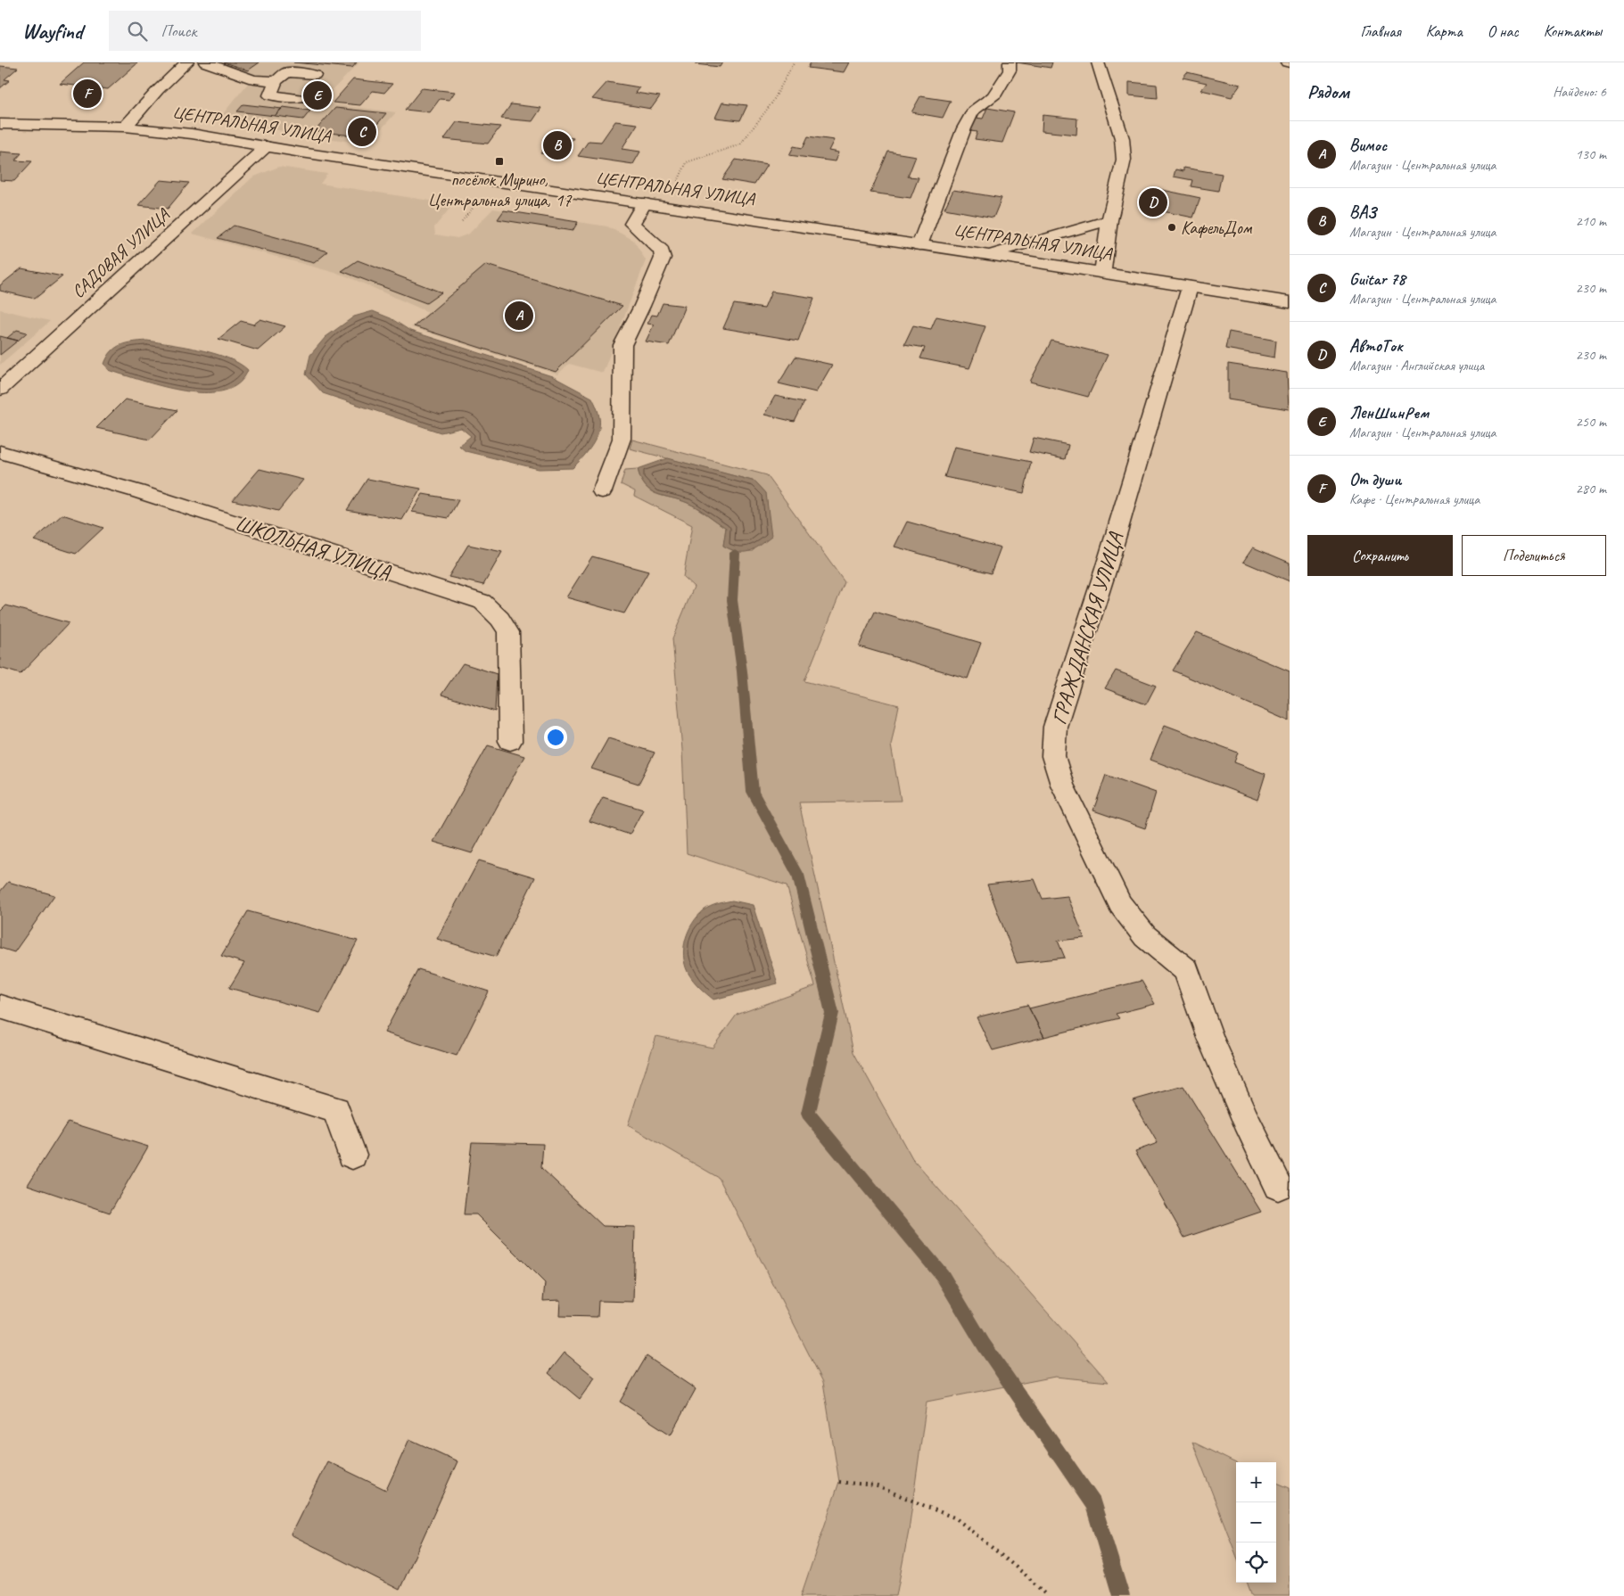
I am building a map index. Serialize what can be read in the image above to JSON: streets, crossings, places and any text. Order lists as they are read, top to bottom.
{
  "streets": {
    "street": [
      "ЦЕНТРАЛЬНАЯ УЛИЦА",
      "САДОВАЯ УЛИЦА",
      "ШКОЛЬНАЯ УЛИЦА",
      "ГРАЖДАНСКАЯ УЛИЦА"
    ]
  },
  "crossings": [
    ["ЦЕНТРАЛЬНАЯ УЛИЦА", "САДОВАЯ УЛИЦА"],
    ["ЦЕНТРАЛЬНАЯ УЛИЦА", "ГРАЖДАНСКАЯ УЛИЦА"]
  ],
  "places": {
    "transit": ["посёлок Мурино, Центральная улица, 17"],
    "other": ["КафельДом"]
  },
  "page": {
    "header": "Wayfind",
    "search": "Поиск",
    "nav": [
      "Главная",
      "Карта",
      "О нас",
      "Контакты"
    ],
    "heading": ["Рядом", "Найдено: 6"],
    "pins": [
      "F",
      "E",
      "C",
      "B",
      "D",
      "A"
    ],
    "list": [
      {
        "mark": "A",
        "name": "Вимос",
        "note": "Магазин · Центральная улица",
        "value": "130 m"
      },
      {
        "mark": "B",
        "name": "ВАЗ",
        "note": "Магазин · Центральная улица",
        "value": "210 m"
      },
      {
        "mark": "C",
        "name": "Guitar 78",
        "note": "Магазин · Центральная улица",
        "value": "230 m"
      },
      {
        "mark": "D",
        "name": "АвтоТок",
        "note": "Магазин · Английская улица",
        "value": "230 m"
      },
      {
        "mark": "E",
        "name": "ЛенШинРем",
        "note": "Магазин · Центральная улица",
        "value": "250 m"
      },
      {
        "mark": "F",
        "name": "От души",
        "note": "Кафе · Центральная улица",
        "value": "280 m"
      }
    ],
    "buttons": ["Сохранить", "Поделиться"],
    "map_buttons": ["+", "−"]
  }
}
